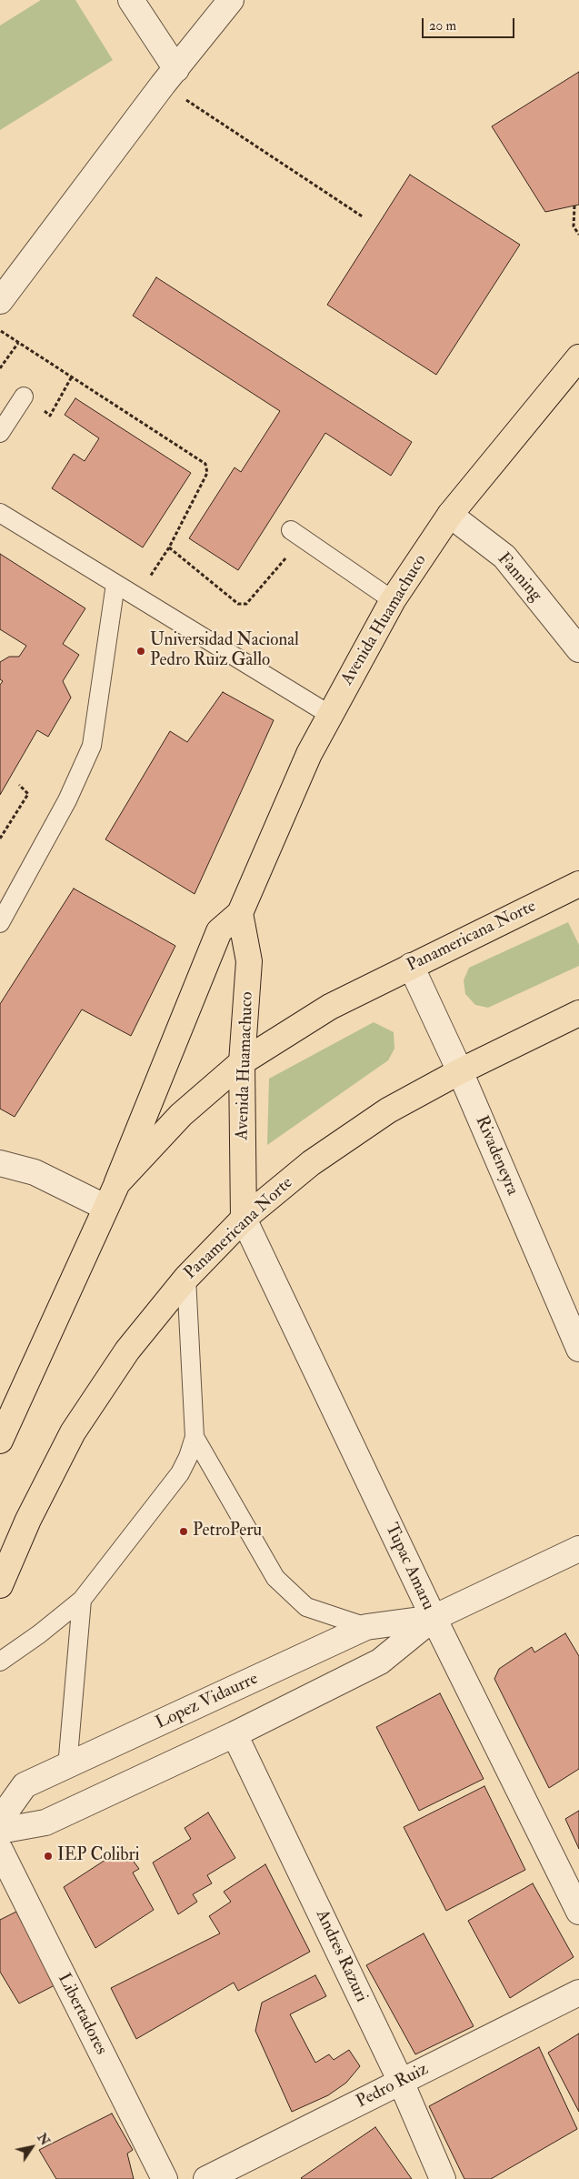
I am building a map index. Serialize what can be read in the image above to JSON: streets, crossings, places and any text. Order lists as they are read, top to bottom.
{
  "streets": {
    "main road": ["Avenida Huamachuco", "Panamericana Norte"],
    "street": [
      "Fanning",
      "Rivadeneyra",
      "Tupac Amaru",
      "Lopez Vidaurre",
      "Andres Razuri",
      "Libertadores",
      "Pedro Ruiz"
    ]
  },
  "crossings": [
    ["Fanning", "Avenida Huamachuco"],
    ["Avenida Huamachuco", "Panamericana Norte"],
    ["Avenida Huamachuco", "Tupac Amaru"],
    ["Panamericana Norte", "Rivadeneyra"],
    ["Panamericana Norte", "Tupac Amaru"],
    ["Tupac Amaru", "Lopez Vidaurre"],
    ["Lopez Vidaurre", "Andres Razuri"],
    ["Andres Razuri", "Pedro Ruiz"]
  ],
  "places": ["Universidad Nacional Pedro Ruiz Gallo", "PetroPeru", "IEP Colibri"],
  "scale_bar": "20 m",
  "north": "top right"
}
